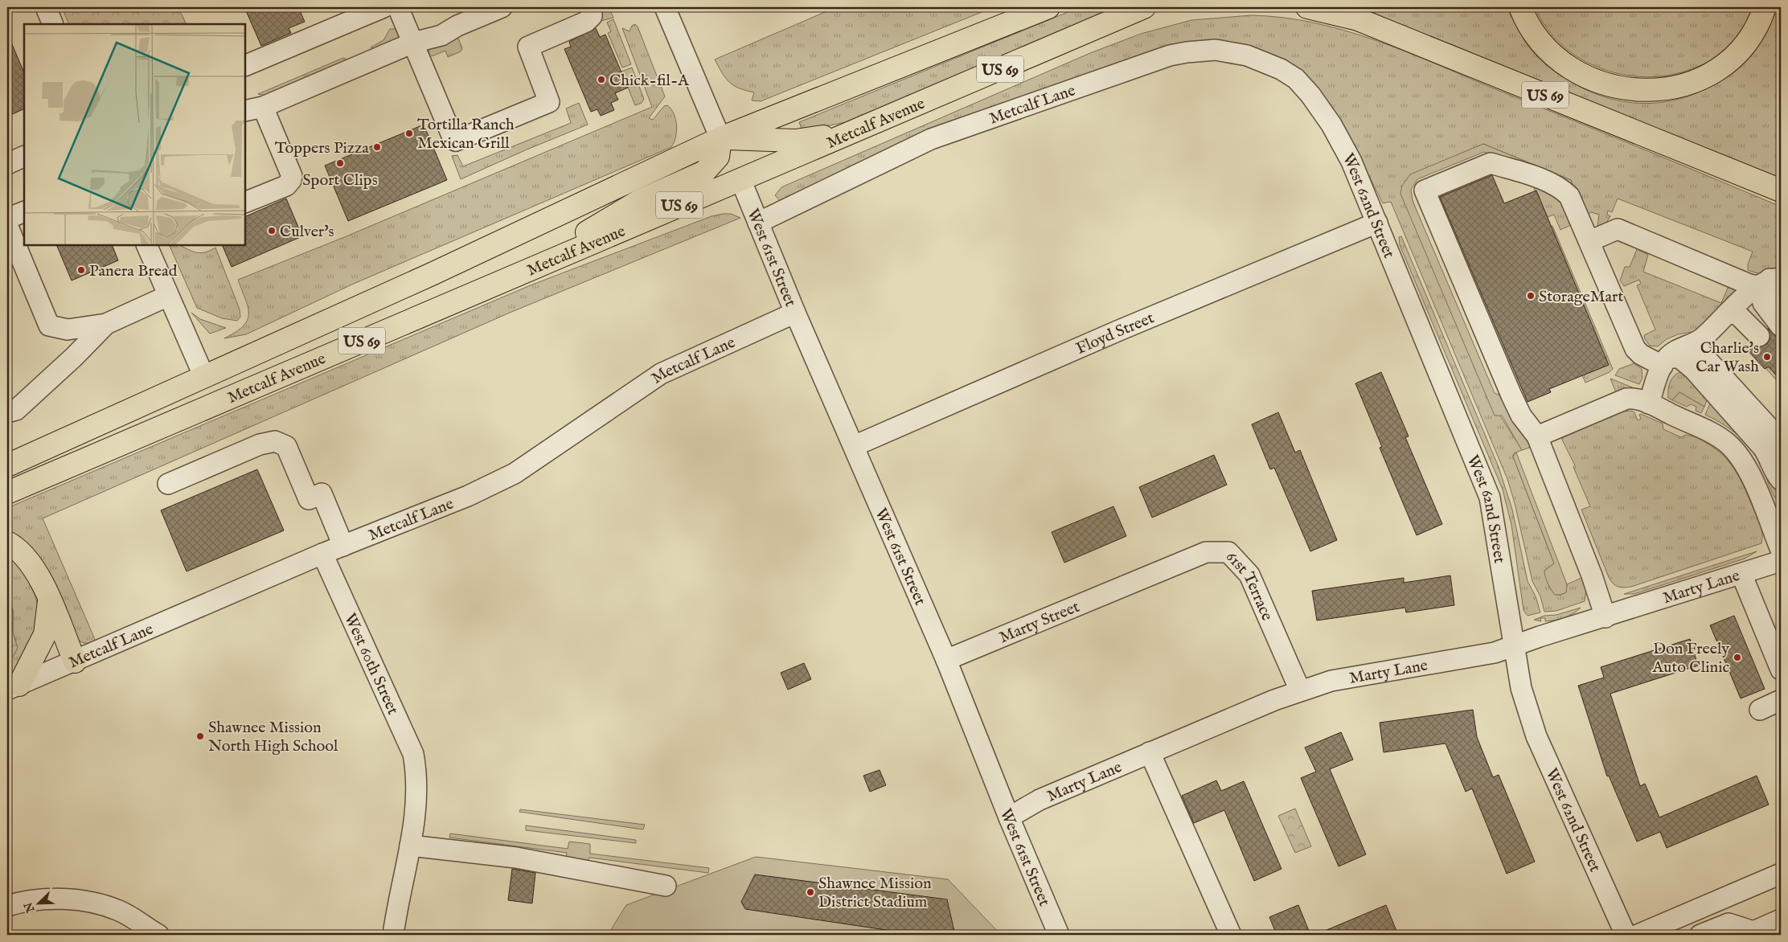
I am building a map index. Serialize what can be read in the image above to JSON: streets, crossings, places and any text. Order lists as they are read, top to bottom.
{
  "streets": {
    "highway": ["US 69", "Metcalf Avenue"],
    "street": [
      "Metcalf Lane",
      "West 62nd Street",
      "West 61st Street",
      "Floyd Street",
      "Marty Lane",
      "61st Terrace",
      "Marty Street",
      "West 60th Street"
    ]
  },
  "crossings": [
    ["Metcalf Lane", "West 62nd Street"],
    ["Metcalf Lane", "West 61st Street"],
    ["Metcalf Lane", "West 60th Street"],
    ["Metcalf Avenue", "West 61st Street"],
    ["West 62nd Street", "Floyd Street"],
    ["West 62nd Street", "Marty Lane"],
    ["West 61st Street", "Floyd Street"],
    ["West 61st Street", "Marty Lane"],
    ["West 61st Street", "Marty Street"],
    ["Marty Lane", "61st Terrace"],
    ["61st Terrace", "Marty Street"]
  ],
  "places": [
    "Chick-fil-A",
    "Tortilla Ranch Mexican Grill",
    "Toppers Pizza",
    "Sport Clips",
    "Culver's",
    "Panera Bread",
    "StorageMart",
    "Charlie's Car Wash",
    "Don Freely Auto Clinic",
    "Shawnee Mission North High School",
    "Shawnee Mission District Stadium"
  ],
  "north": "bottom left"
}
